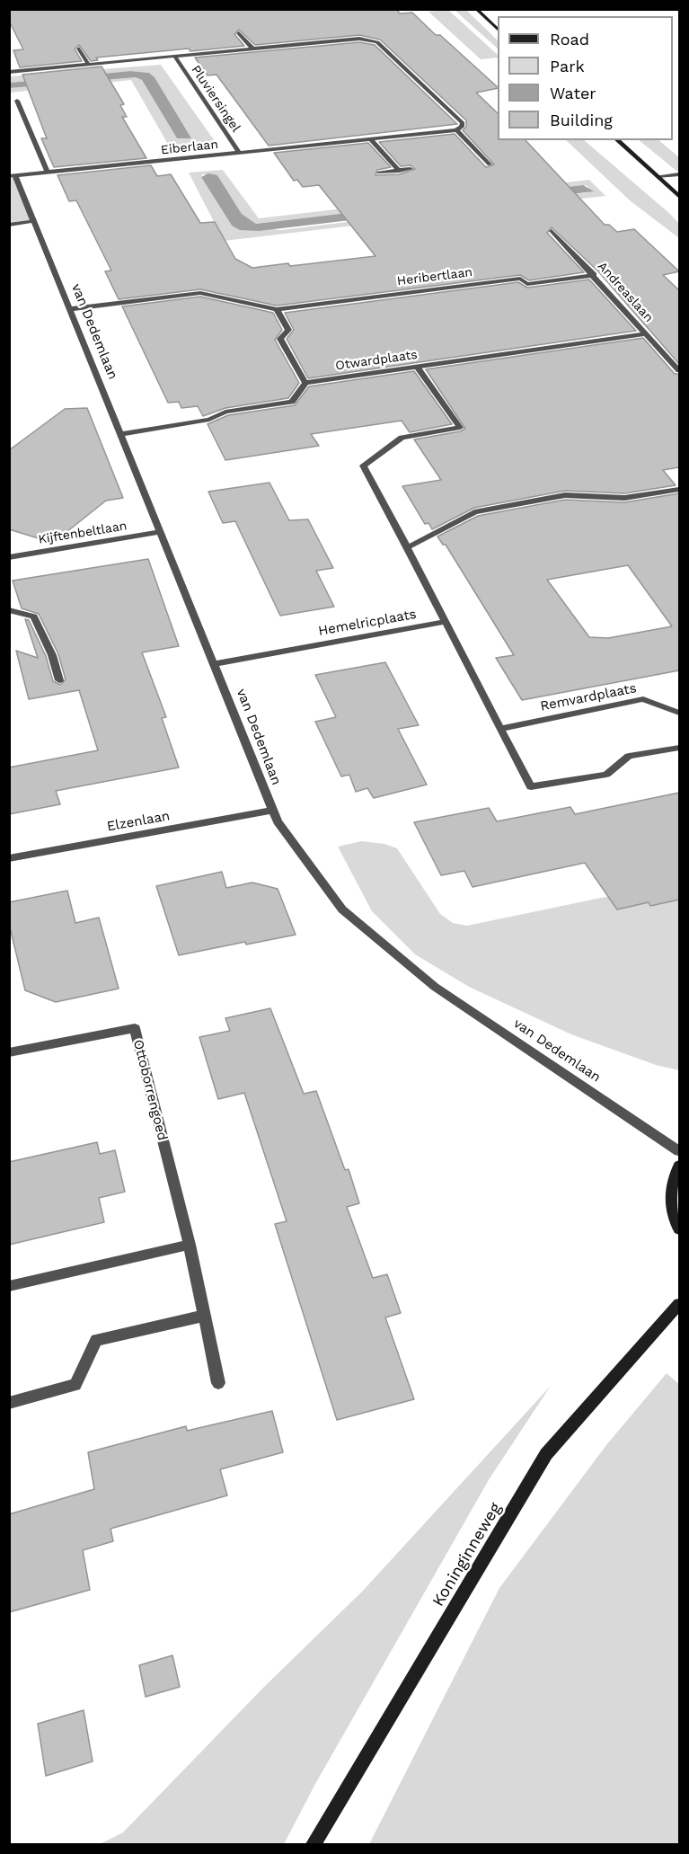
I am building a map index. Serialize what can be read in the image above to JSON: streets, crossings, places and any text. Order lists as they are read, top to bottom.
{
  "streets": {
    "main road": ["Koninginneweg"],
    "street": [
      "Pluviersingel",
      "Eiberlaan",
      "Heribertlaan",
      "Andreaslaan",
      "van Dedemlaan",
      "Otwardplaats",
      "Kijftenbeltlaan",
      "Hemelricplaats",
      "Remvardplaats",
      "Elzenlaan",
      "Ottoborrengoed"
    ]
  },
  "crossings": [
    ["Pluviersingel", "Eiberlaan"],
    ["Eiberlaan", "van Dedemlaan"],
    ["Heribertlaan", "Andreaslaan"],
    ["Heribertlaan", "van Dedemlaan"],
    ["Andreaslaan", "Otwardplaats"],
    ["van Dedemlaan", "Kijftenbeltlaan"],
    ["van Dedemlaan", "Hemelricplaats"],
    ["van Dedemlaan", "Elzenlaan"],
    ["Otwardplaats", "Hemelricplaats"]
  ],
  "legend": [
    "Road",
    "Park",
    "Water",
    "Building"
  ]
}
